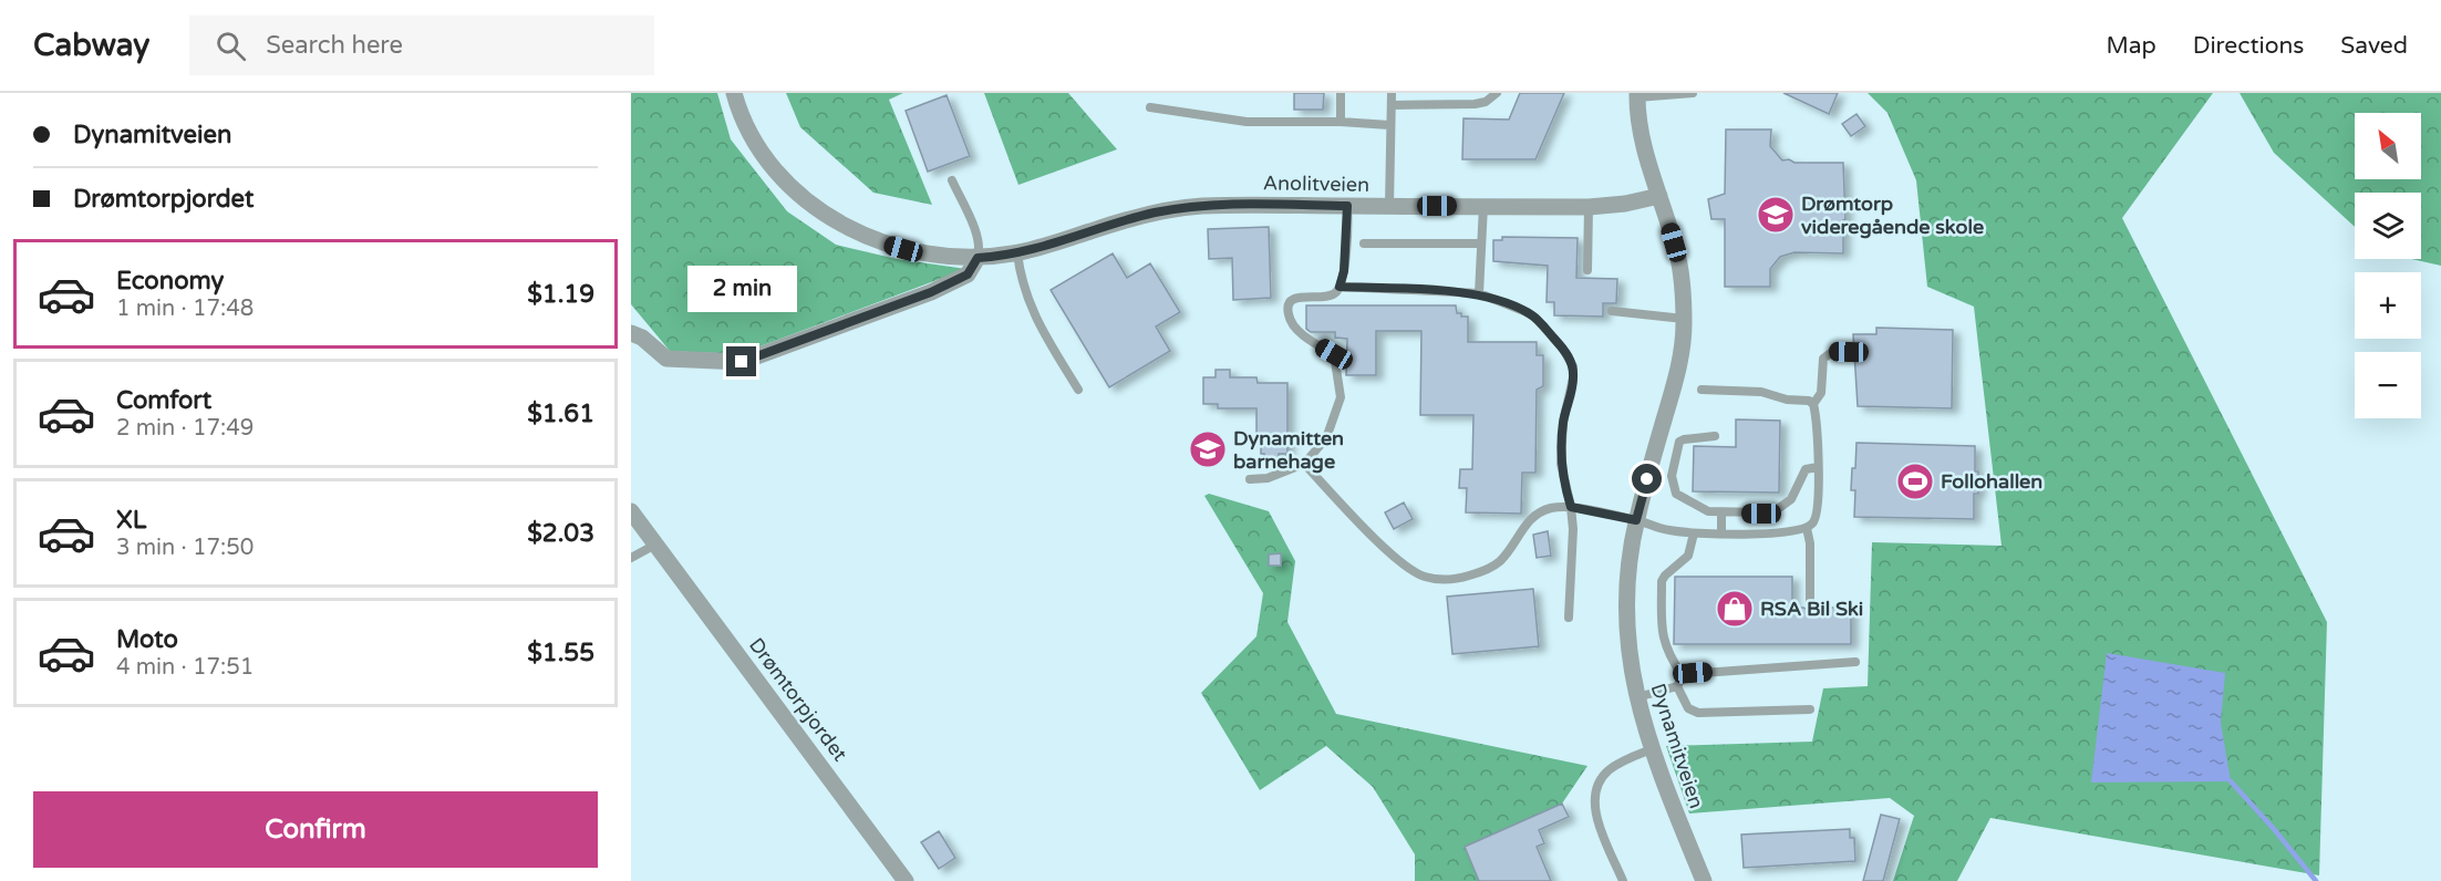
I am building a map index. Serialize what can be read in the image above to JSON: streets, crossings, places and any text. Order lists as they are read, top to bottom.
{
  "streets": {
    "street": ["Anolitveien", "Drømtorpjordet", "Dynamitveien"]
  },
  "crossings": [
    ["Anolitveien", "Dynamitveien"]
  ],
  "places": {
    "school or university": ["Drømtorp videregående skole", "Dynamitten barnehage"],
    "sports": ["Follohallen"],
    "shop": ["RSA Bil Ski"]
  },
  "north": "top left",
  "page": {
    "header": "Cabway",
    "search": "Search here",
    "nav": ["Map", "Directions", "Saved"],
    "banner": ["Dynamitveien", "Drømtorpjordet"],
    "map_buttons": ["+", "−"],
    "list": [
      {
        "name": "Economy",
        "note": "1 min · 17:48",
        "value": "$1.19"
      },
      {
        "name": "Comfort",
        "note": "2 min · 17:49",
        "value": "$1.61"
      },
      {
        "name": "XL",
        "note": "3 min · 17:50",
        "value": "$2.03"
      },
      {
        "name": "Moto",
        "note": "4 min · 17:51",
        "value": "$1.55"
      }
    ],
    "bubble": "2 min",
    "buttons": "Confirm"
  }
}
